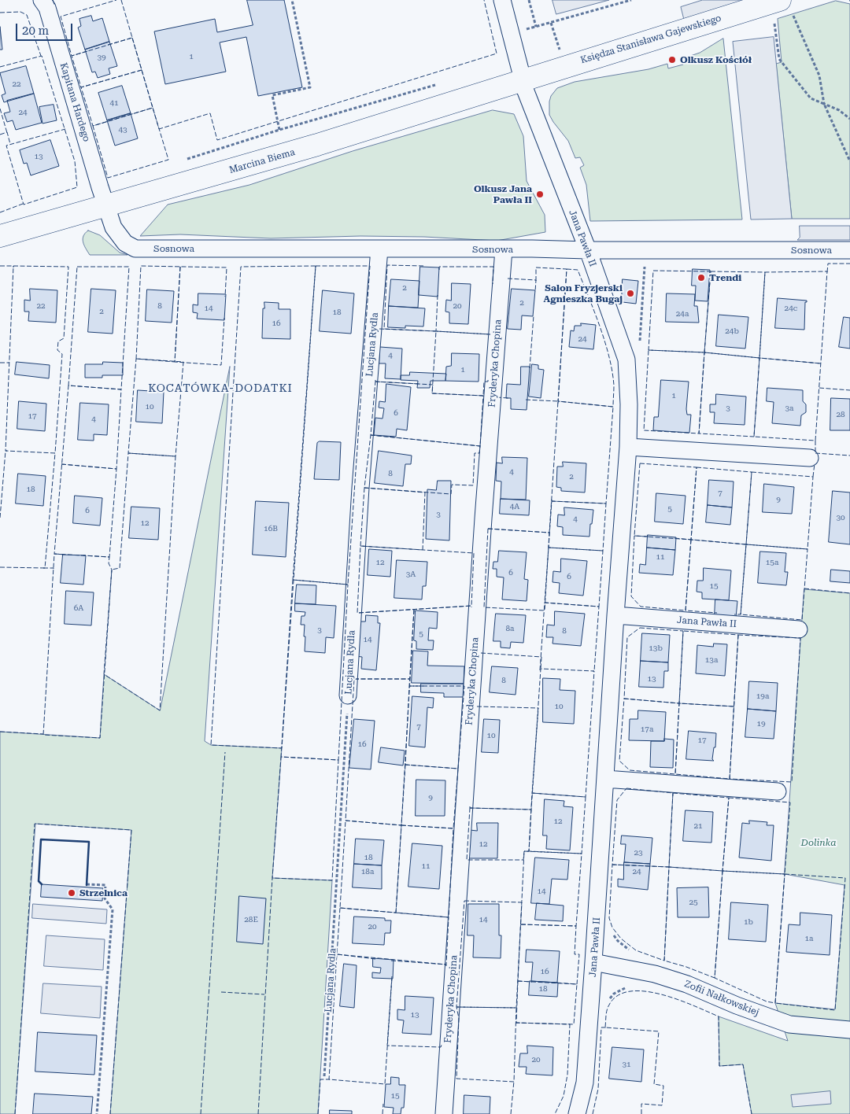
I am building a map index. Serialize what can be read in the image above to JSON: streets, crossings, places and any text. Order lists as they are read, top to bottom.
{
  "streets": {
    "street": [
      "Księdza Stanisława Gajewskiego",
      "Kapitana Hardego",
      "Marcina Biema",
      "Jana Pawła II",
      "Sosnowa",
      "Lucjana Rydla",
      "Fryderyka Chopina",
      "Zofii Nałkowskiej"
    ]
  },
  "crossings": [
    ["Księdza Stanisława Gajewskiego", "Marcina Biema"],
    ["Księdza Stanisława Gajewskiego", "Jana Pawła II"],
    ["Kapitana Hardego", "Marcina Biema"],
    ["Kapitana Hardego", "Sosnowa"],
    ["Marcina Biema", "Jana Pawła II"],
    ["Jana Pawła II", "Sosnowa"],
    ["Jana Pawła II", "Zofii Nałkowskiej"],
    ["Sosnowa", "Lucjana Rydla"],
    ["Sosnowa", "Fryderyka Chopina"]
  ],
  "districts": ["KOCATÓWKA-DODATKI"],
  "parks": ["Dolinka"],
  "places": [
    "Olkusz Kościół",
    "Olkusz Jana Pawła II",
    "Trendi",
    "Salon Fryzjerski Agnieszka Bugaj",
    "Strzelnica"
  ],
  "house_numbers": [
    "1",
    "39",
    "22",
    "41",
    "24",
    "43",
    "13",
    "2",
    "2",
    "22",
    "8",
    "20",
    "14",
    "24c",
    "2",
    "18",
    "24a",
    "16",
    "24b",
    "24",
    "4",
    "1",
    "1",
    "10",
    "3",
    "3a",
    "6",
    "28",
    "17",
    "4",
    "4",
    "8",
    "2",
    "18",
    "7",
    "9",
    "4A",
    "5",
    "6",
    "3",
    "30",
    "4",
    "12",
    "16B",
    "11",
    "12",
    "15a",
    "6",
    "3A",
    "6",
    "15",
    "6A",
    "8a",
    "3",
    "8",
    "5",
    "14",
    "13b",
    "13a",
    "13",
    "8",
    "19a",
    "10",
    "19",
    "7",
    "17a",
    "10",
    "17",
    "16",
    "9",
    "12",
    "21",
    "12",
    "23",
    "18",
    "11",
    "18a",
    "24",
    "14",
    "25",
    "28E",
    "14",
    "1b",
    "20",
    "1a",
    "16",
    "18",
    "13",
    "20",
    "31",
    "15"
  ],
  "scale_bar": "20 m"
}
